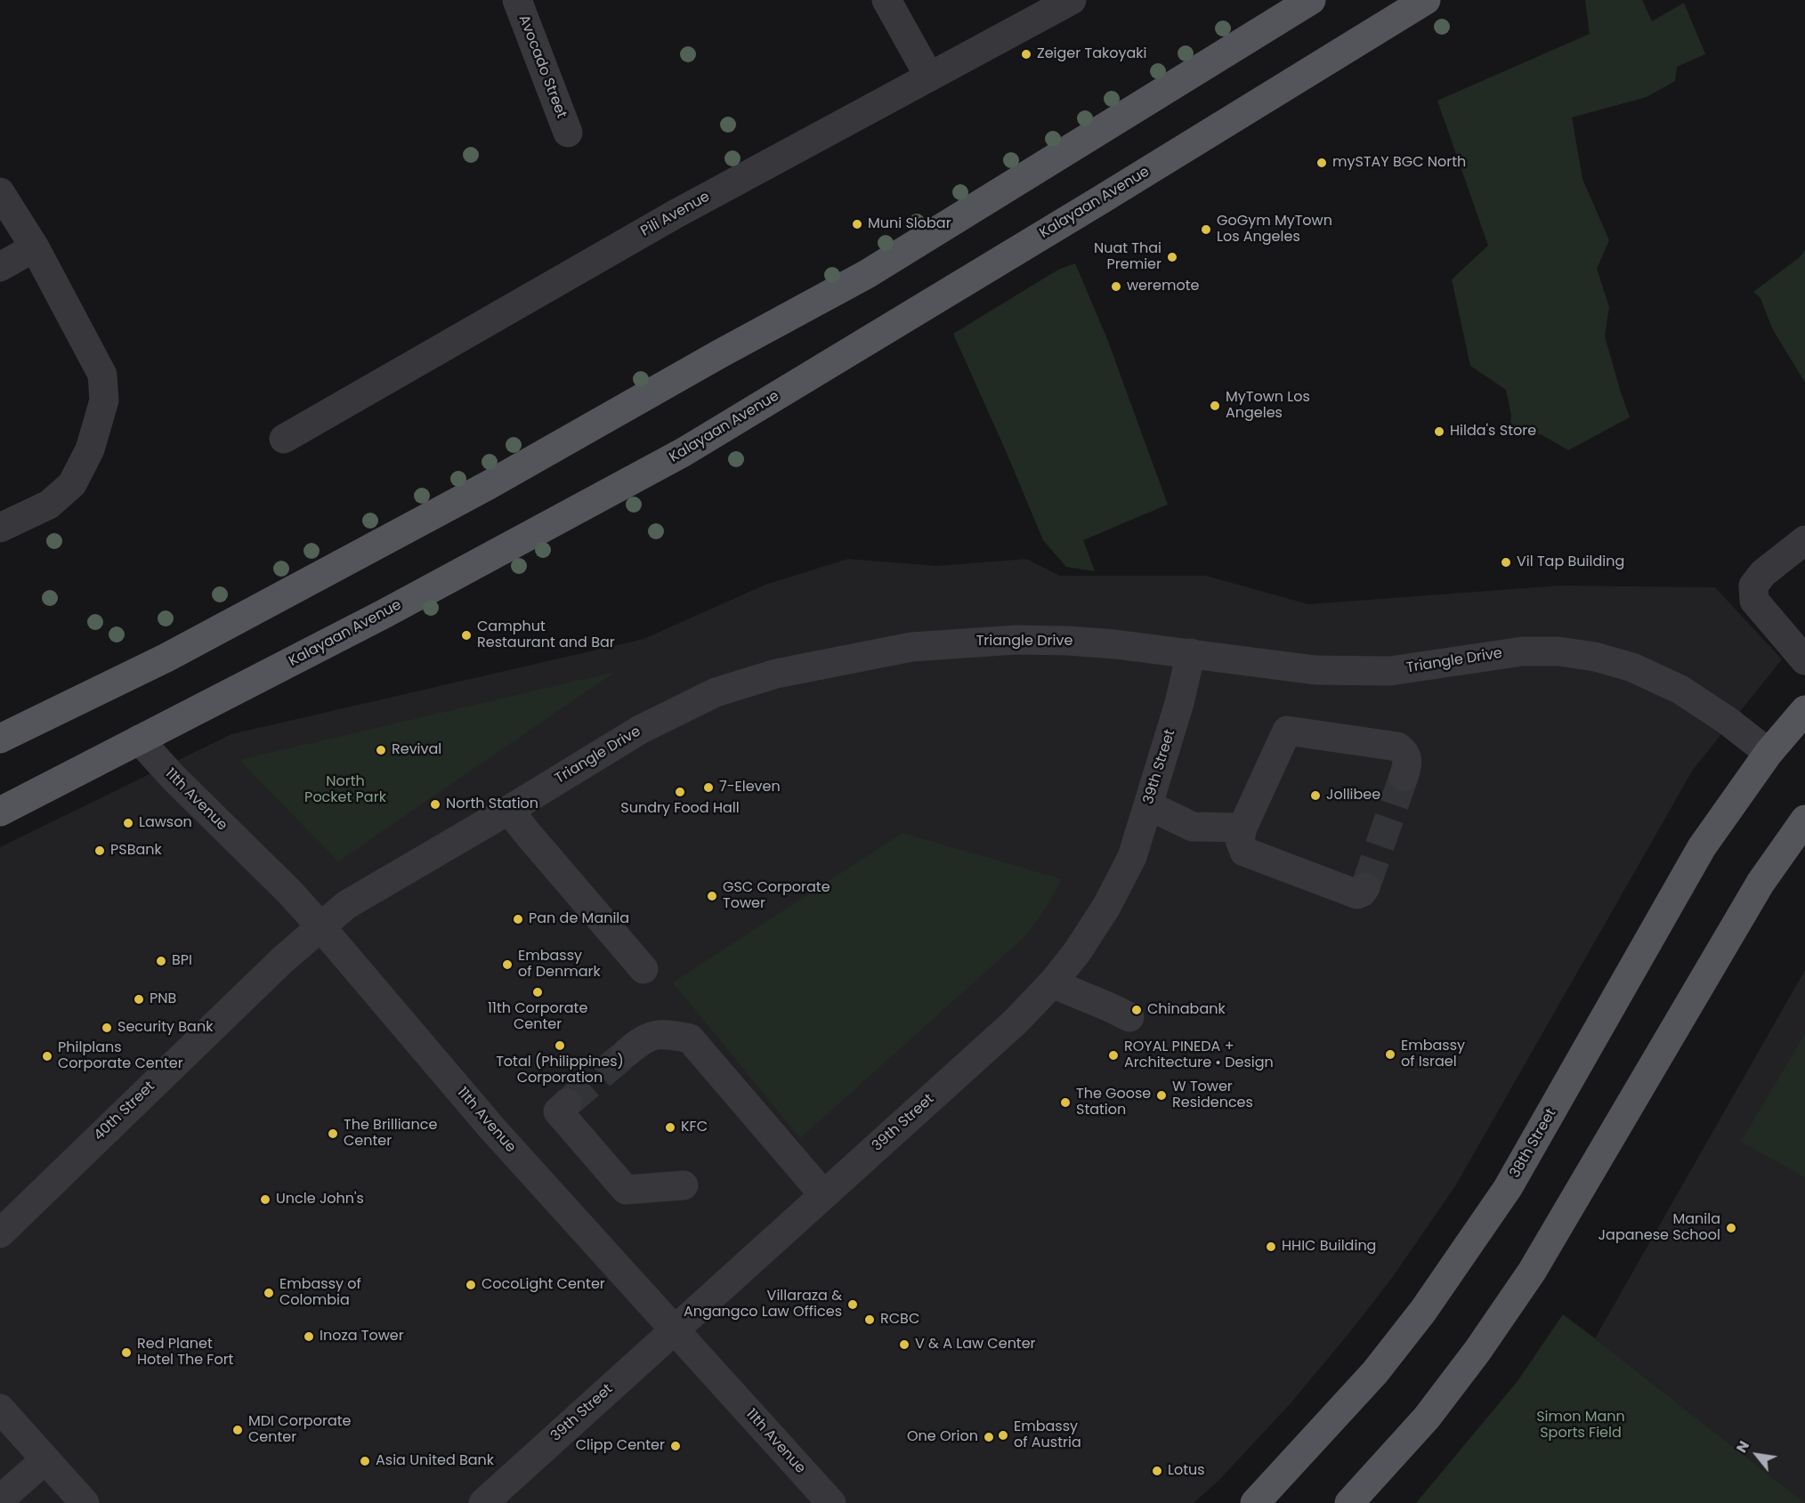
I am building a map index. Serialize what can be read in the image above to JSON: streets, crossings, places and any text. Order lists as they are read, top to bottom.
{
  "streets": {
    "main road": ["Kalayaan Avenue", "38th Street"],
    "street": [
      "Avocado Street",
      "Pili Avenue",
      "Triangle Drive",
      "39th Street",
      "11th Avenue",
      "40th Street"
    ]
  },
  "crossings": [
    ["Kalayaan Avenue", "11th Avenue"],
    ["Triangle Drive", "39th Street"],
    ["Triangle Drive", "11th Avenue"],
    ["Triangle Drive", "40th Street"],
    ["Triangle Drive", "38th Street"],
    ["39th Street", "11th Avenue"],
    ["11th Avenue", "40th Street"]
  ],
  "parks": ["North Pocket Park", "Simon Mann Sports Field"],
  "places": [
    "Zeiger Takoyaki",
    "mySTAY BGC North",
    "Muni Slobar",
    "GoGym MyTown Los Angeles",
    "Nuat Thai Premier",
    "weremote",
    "MyTown Los Angeles",
    "Hilda's Store",
    "Vil Tap Building",
    "Camphut Restaurant and Bar",
    "Revival",
    "7-Eleven",
    "Sundry Food Hall",
    "Jollibee",
    "North Station",
    "Lawson",
    "PSBank",
    "GSC Corporate Tower",
    "Pan de Manila",
    "BPI",
    "Embassy of Denmark",
    "11th Corporate Center",
    "PNB",
    "Chinabank",
    "Security Bank",
    "Total (Philippines) Corporation",
    "Embassy of Israel",
    "ROYAL PINEDA + Architecture • Design",
    "Philplans Corporate Center",
    "W Tower Residences",
    "The Goose Station",
    "KFC",
    "The Brilliance Center",
    "Uncle John's",
    "Manila Japanese School",
    "HHIC Building",
    "CocoLight Center",
    "Embassy of Colombia",
    "Villaraza & Angangco Law Offices",
    "RCBC",
    "Inoza Tower",
    "V & A Law Center",
    "Red Planet Hotel The Fort",
    "MDI Corporate Center",
    "Embassy of Austria",
    "One Orion",
    "Clipp Center",
    "Asia United Bank",
    "Lotus"
  ],
  "north": "top left"
}
